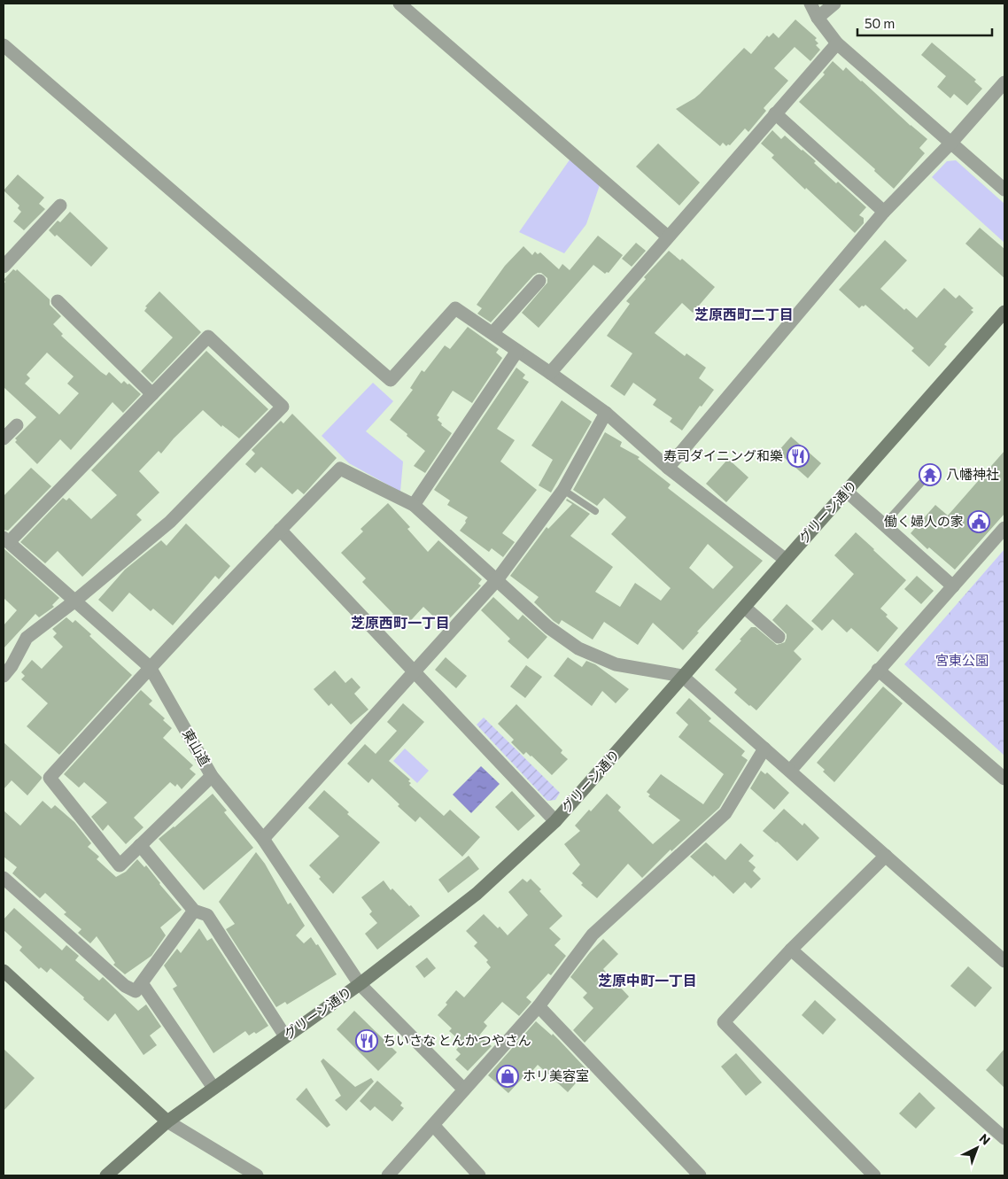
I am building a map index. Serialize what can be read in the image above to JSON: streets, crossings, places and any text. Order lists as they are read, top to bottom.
{
  "streets": {
    "street": ["グリーン通り", "東山道"]
  },
  "crossings": [
    ["グリーン通り", "東山道"]
  ],
  "districts": ["芝原西町二丁目", "芝原西町一丁目", "芝原中町一丁目"],
  "parks": ["宮東公園"],
  "places": {
    "restaurant": ["寿司ダイニング和樂", "ちいさな とんかつやさん"],
    "temple": ["八幡神社"],
    "public building": ["働く婦人の家"],
    "shop": ["ホリ美容室"]
  },
  "scale_bar": "50 m",
  "north": "top right"
}
